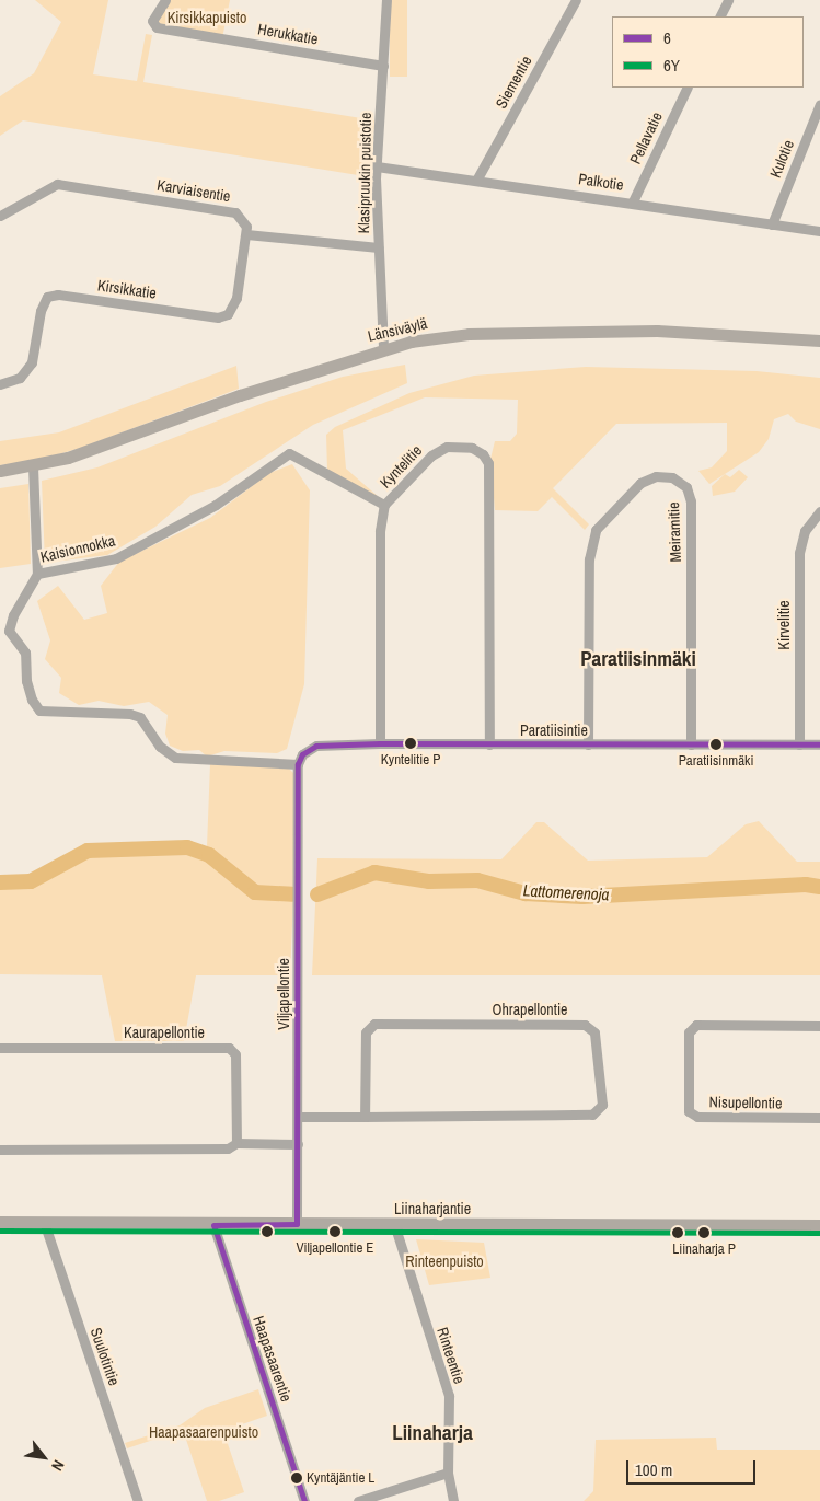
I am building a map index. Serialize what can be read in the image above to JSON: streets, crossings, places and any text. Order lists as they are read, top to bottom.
{
  "streets": {
    "main road": ["Länsiväylä", "Liinaharjantie"],
    "street": [
      "Herukkatie",
      "Siementie",
      "Pellavatie",
      "Kulotie",
      "Klasipruukin puistotie",
      "Palkotie",
      "Karviaisentie",
      "Kirsikkatie",
      "Kyntelitie",
      "Meiramitie",
      "Kaisionnokka",
      "Kirvelitie",
      "Paratiisintie",
      "Viljapellontie",
      "Ohrapellontie",
      "Kaurapellontie",
      "Nisupellontie",
      "Rinteentie",
      "Suulotintie",
      "Haapasaarentie"
    ]
  },
  "crossings": [
    ["Herukkatie", "Klasipruukin puistotie"],
    ["Siementie", "Palkotie"],
    ["Pellavatie", "Palkotie"],
    ["Kulotie", "Palkotie"],
    ["Klasipruukin puistotie", "Palkotie"],
    ["Klasipruukin puistotie", "Länsiväylä"],
    ["Karviaisentie", "Kirsikkatie"],
    ["Kyntelitie", "Kaisionnokka"],
    ["Kyntelitie", "Paratiisintie"],
    ["Meiramitie", "Paratiisintie"],
    ["Kaisionnokka", "Paratiisintie"],
    ["Kaisionnokka", "Viljapellontie"],
    ["Kirvelitie", "Paratiisintie"],
    ["Paratiisintie", "Viljapellontie"],
    ["Viljapellontie", "Ohrapellontie"],
    ["Viljapellontie", "Liinaharjantie"],
    ["Liinaharjantie", "Rinteentie"],
    ["Liinaharjantie", "Suulotintie"],
    ["Liinaharjantie", "Haapasaarentie"]
  ],
  "districts": ["Paratiisinmäki", "Liinaharja"],
  "water": ["Lattomerenoja"],
  "parks": ["Kirsikkapuisto", "Rinteenpuisto", "Haapasaarenpuisto"],
  "places": [
    "Kyntelitie P",
    "Paratiisinmäki",
    "Viljapellontie E",
    "Liinaharja P",
    "Kyntäjäntie L"
  ],
  "lines": ["transit line 6", "transit line 6Y"],
  "legend": ["6", "6Y"],
  "scale_bar": "100 m",
  "north": "bottom right"
}
